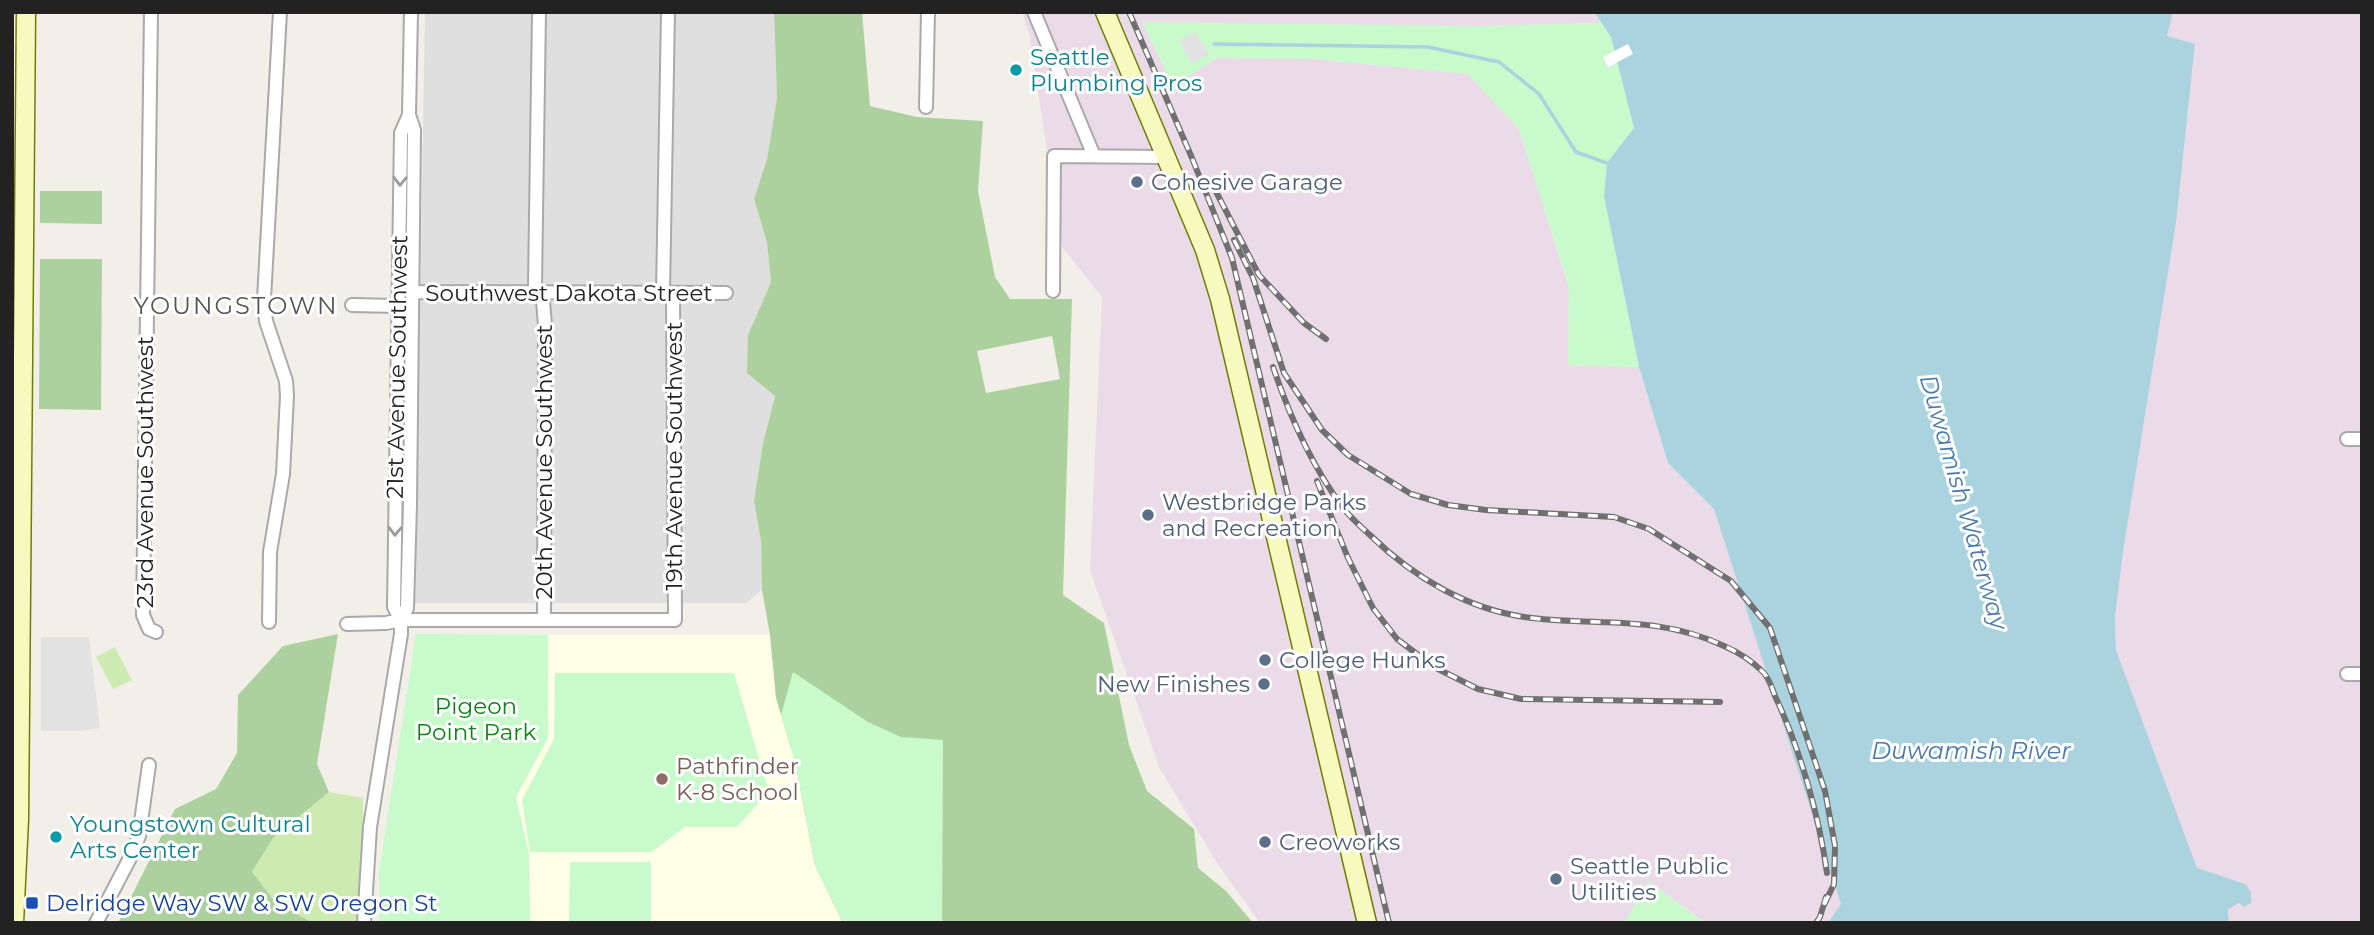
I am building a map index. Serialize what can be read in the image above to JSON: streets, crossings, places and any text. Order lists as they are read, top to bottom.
{
  "streets": {
    "street": [
      "Southwest Dakota Street",
      "21st Avenue Southwest",
      "19th Avenue Southwest",
      "20th Avenue Southwest",
      "23rd Avenue Southwest"
    ]
  },
  "crossings": [
    ["Southwest Dakota Street", "21st Avenue Southwest"],
    ["Southwest Dakota Street", "19th Avenue Southwest"],
    ["Southwest Dakota Street", "20th Avenue Southwest"],
    ["19th Avenue Southwest", "20th Avenue Southwest"]
  ],
  "districts": ["YOUNGSTOWN"],
  "water": ["Duwamish Waterway", "Duwamish River"],
  "parks": ["Pigeon Point Park"],
  "places": {
    "other": [
      "Seattle Plumbing Pros",
      "Cohesive Garage",
      "Westbridge Parks and Recreation",
      "College Hunks",
      "New Finishes",
      "Pathfinder K-8 School",
      "Youngstown Cultural Arts Center",
      "Creoworks",
      "Seattle Public Utilities"
    ],
    "transit": ["Delridge Way SW & SW Oregon St"]
  }
}
